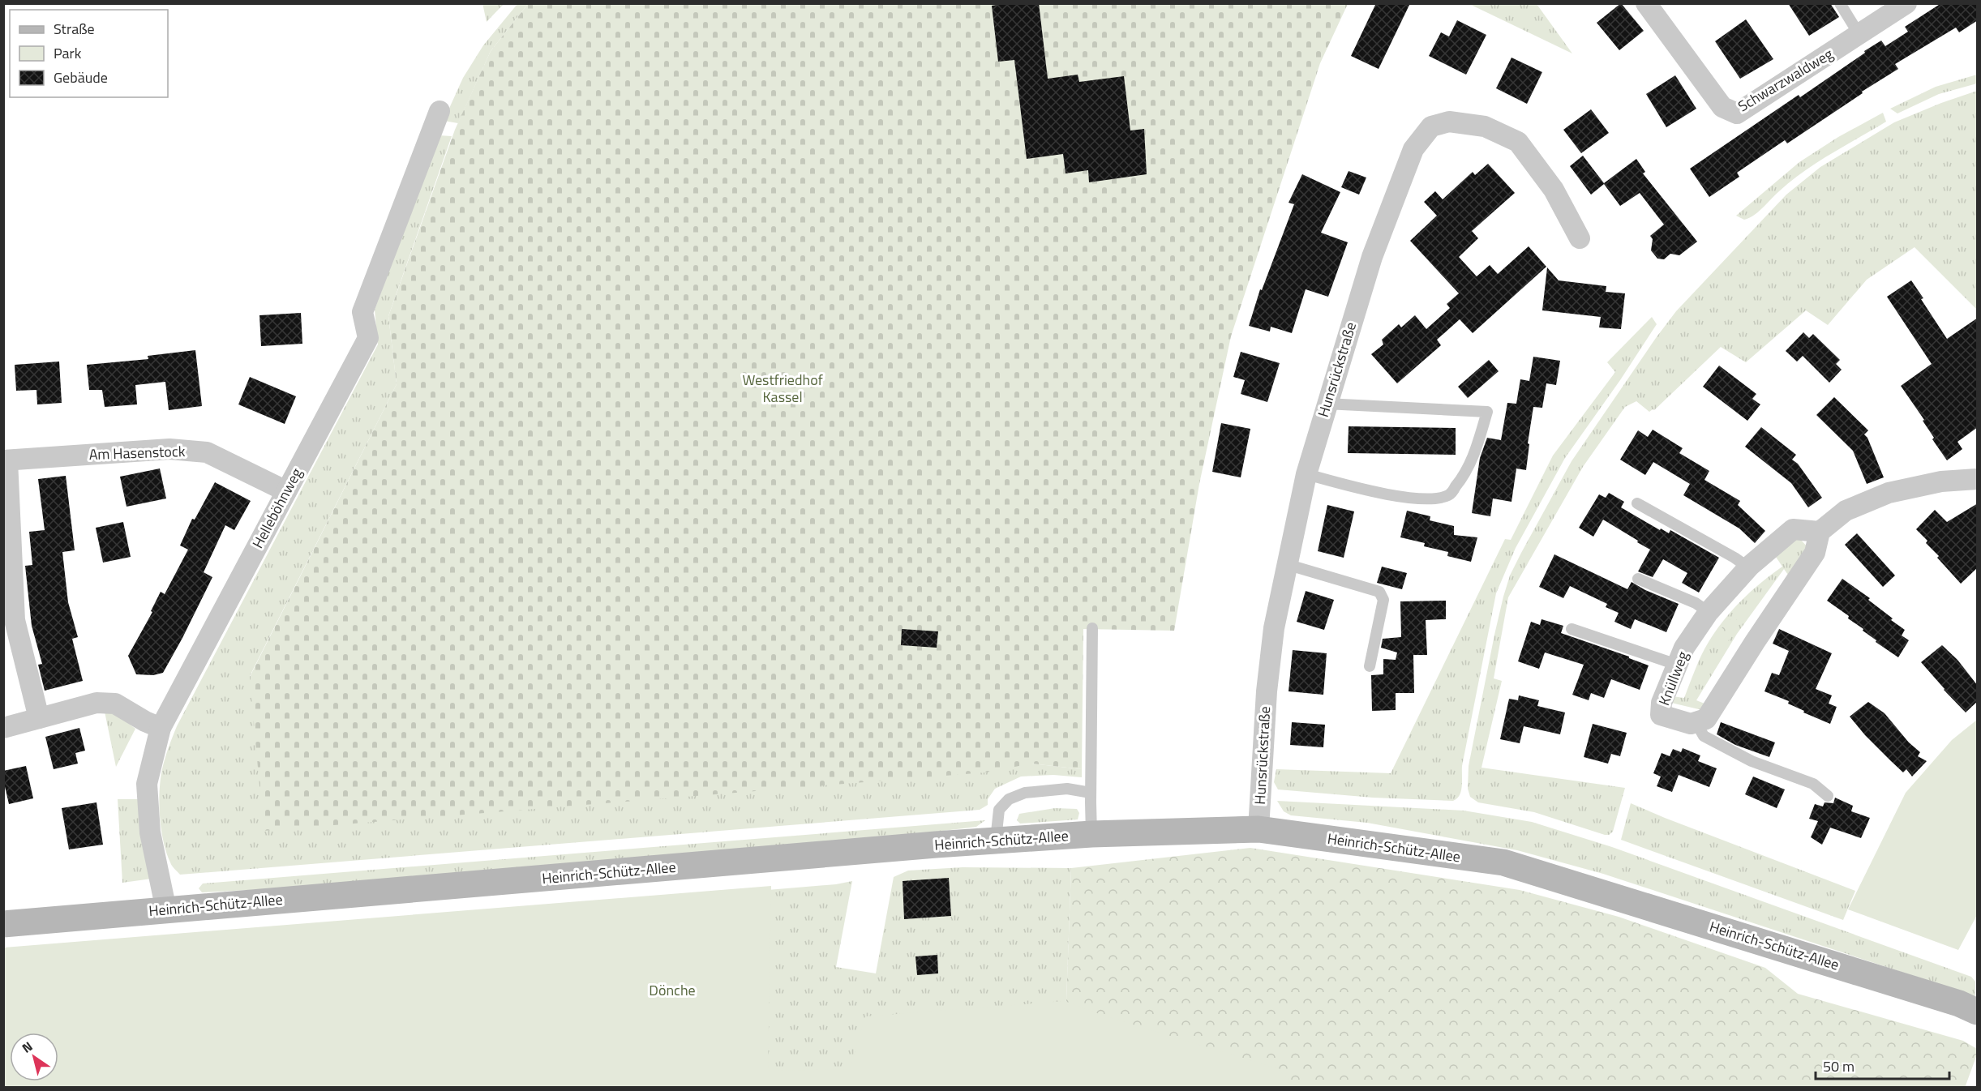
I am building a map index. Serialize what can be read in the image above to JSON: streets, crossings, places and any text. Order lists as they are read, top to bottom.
{
  "streets": {
    "main road": ["Heinrich-Schütz-Allee"],
    "street": [
      "Schwarzwaldweg",
      "Hunsrückstraße",
      "Am Hasenstock",
      "Helleböhnweg",
      "Knüllweg"
    ]
  },
  "crossings": [
    ["Hunsrückstraße", "Heinrich-Schütz-Allee"],
    ["Am Hasenstock", "Helleböhnweg"],
    ["Helleböhnweg", "Heinrich-Schütz-Allee"]
  ],
  "parks": ["Westfriedhof Kassel", "Dönche"],
  "legend": ["Straße", "Park", "Gebäude"],
  "scale_bar": "50 m",
  "north": "top left"
}
